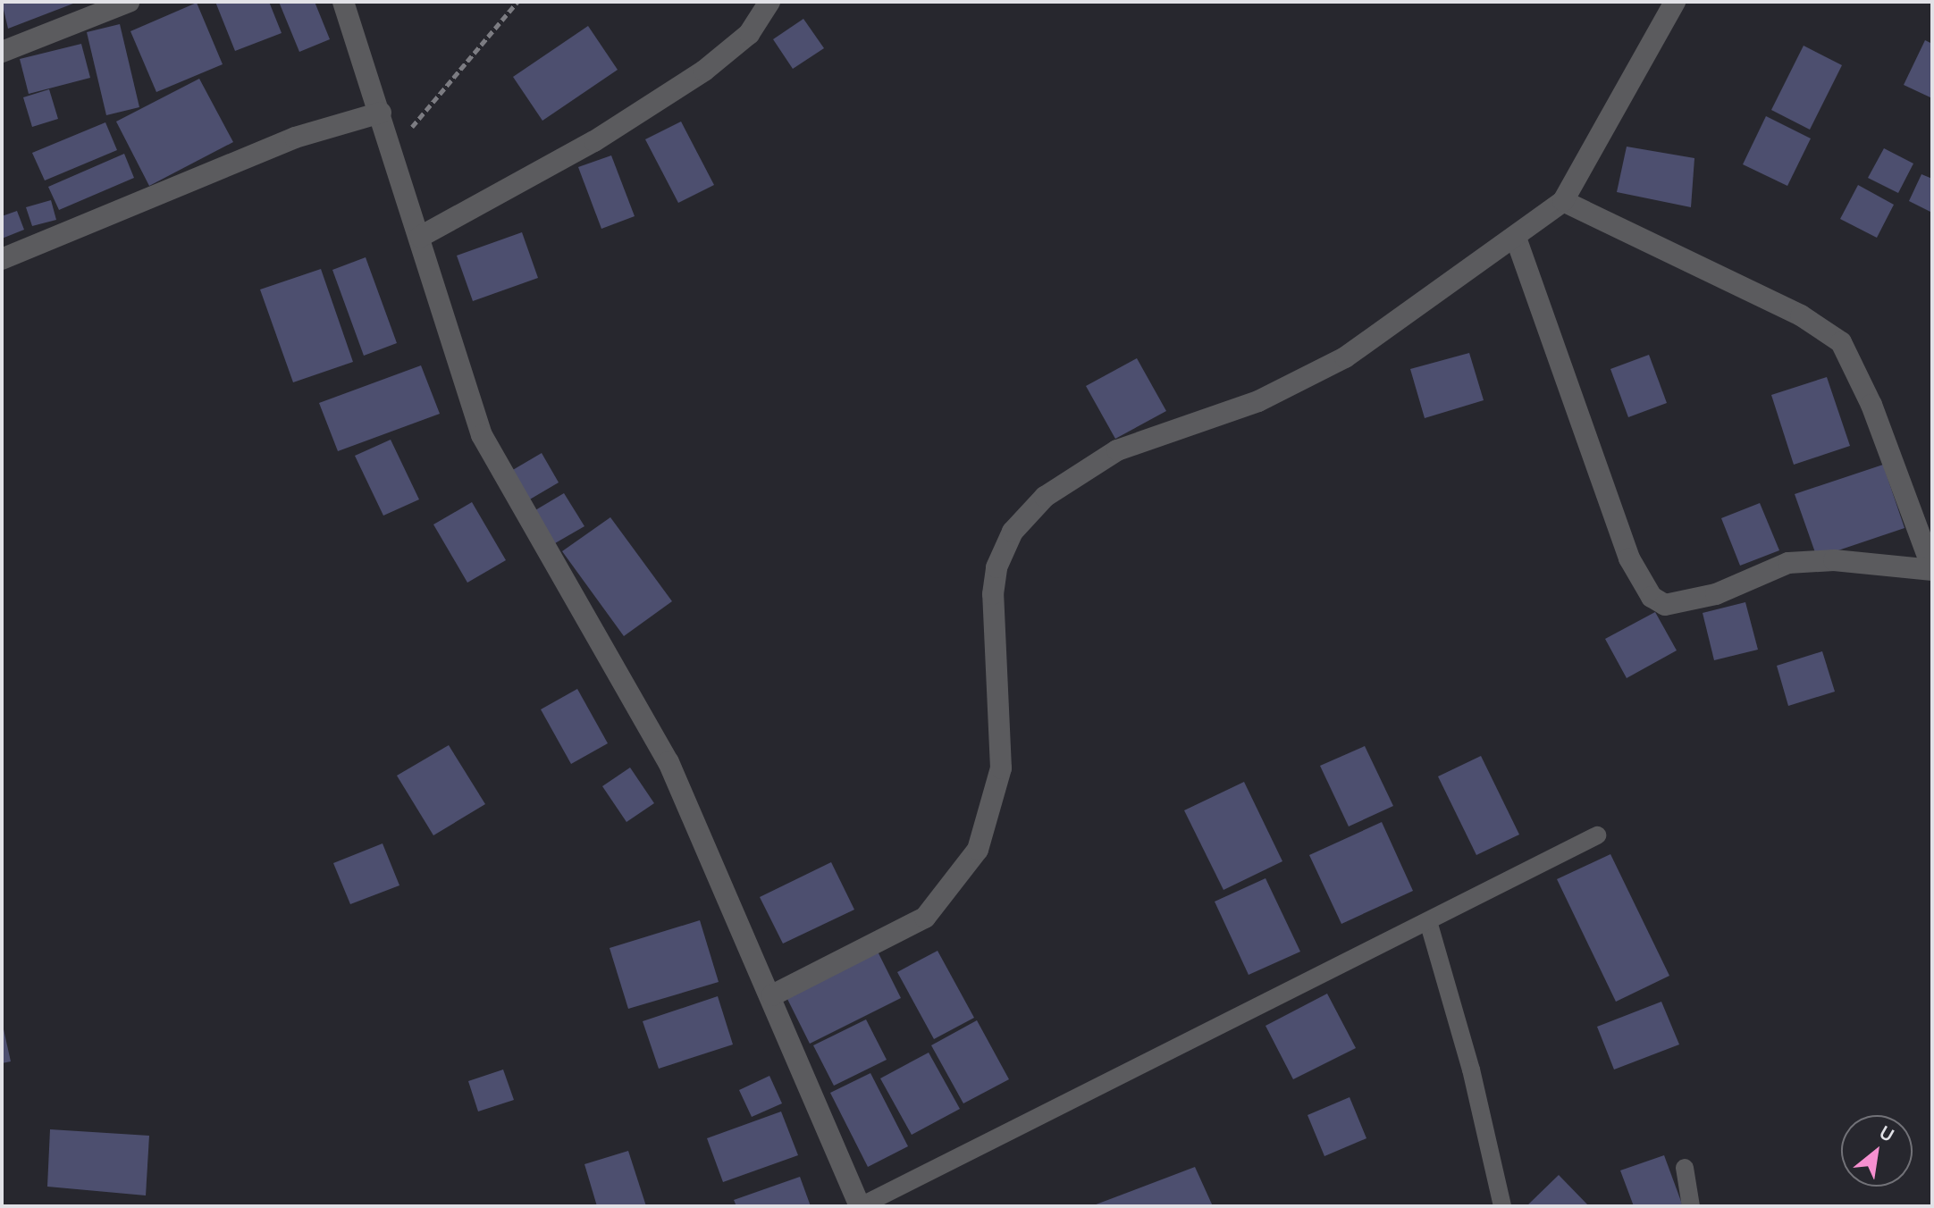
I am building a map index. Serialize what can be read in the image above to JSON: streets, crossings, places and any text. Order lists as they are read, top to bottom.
{
  "north": "top right"
}
